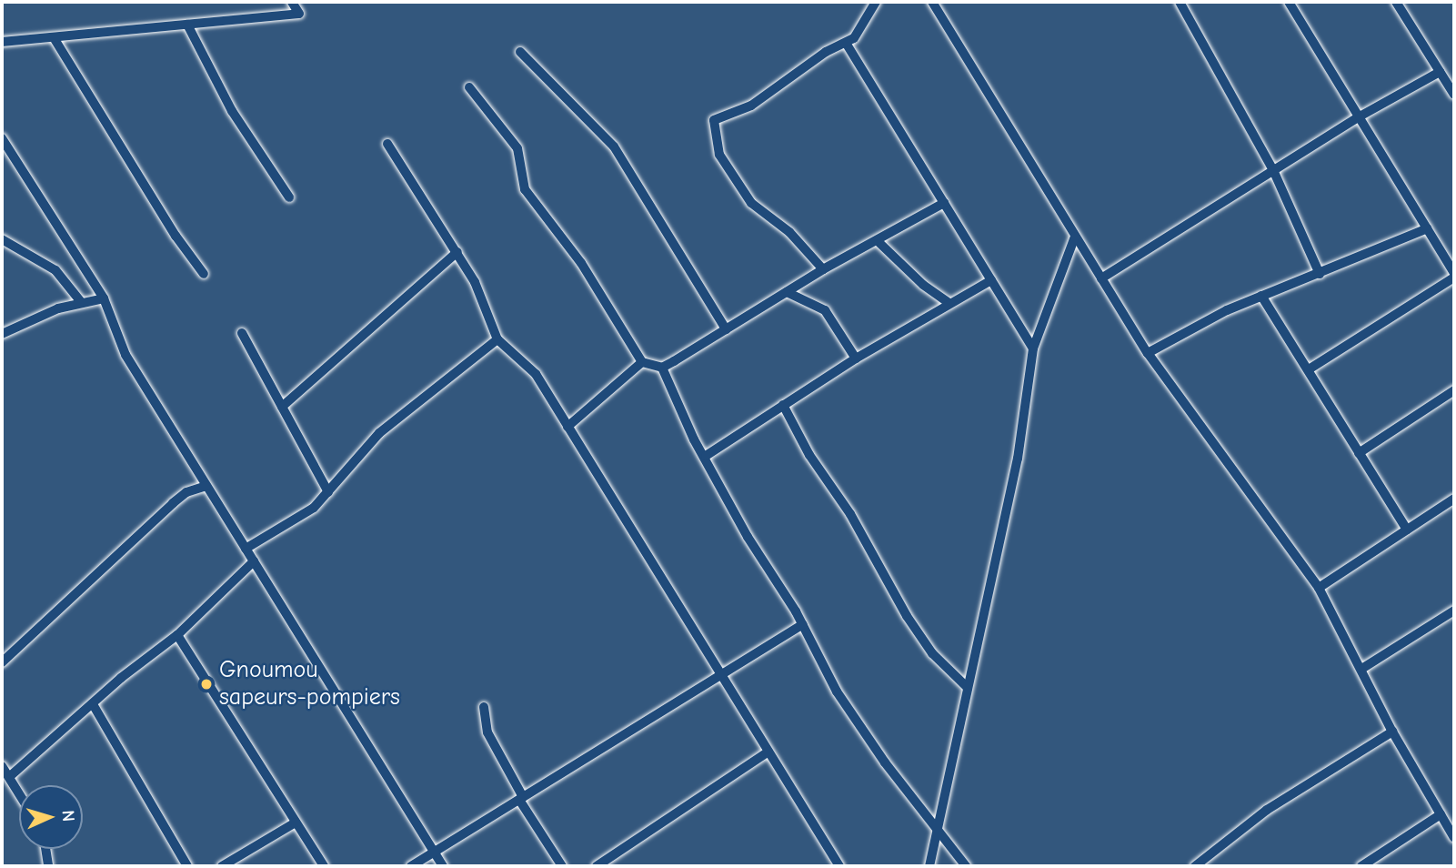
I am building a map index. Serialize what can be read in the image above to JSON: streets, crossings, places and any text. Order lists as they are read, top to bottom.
{
  "places": ["Gnoumou sapeurs-pompiers"],
  "north": "right"
}
